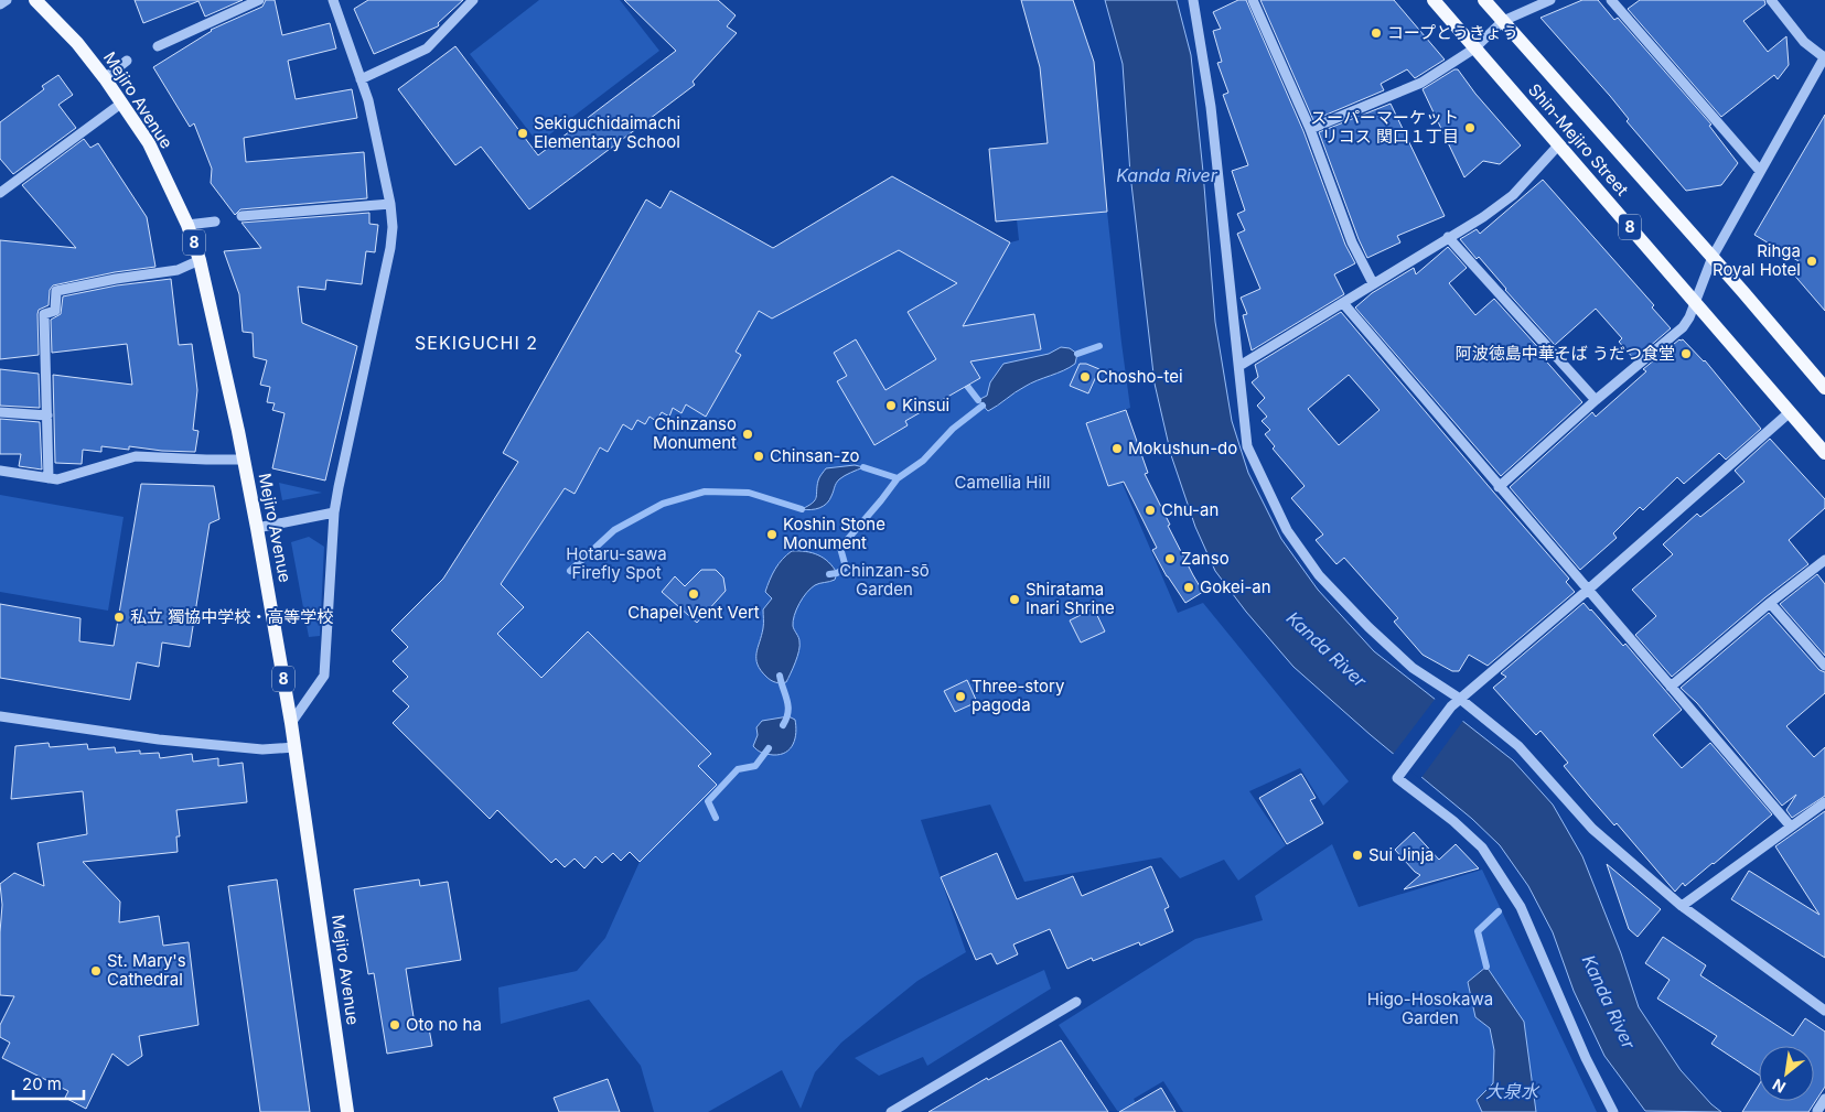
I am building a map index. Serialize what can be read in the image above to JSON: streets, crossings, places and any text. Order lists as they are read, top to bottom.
{
  "streets": {
    "main road": ["Mejiro Avenue", "Shin-Mejiro Street", "8"]
  },
  "districts": ["SEKIGUCHI 2"],
  "water": ["Kanda River", "大泉水"],
  "parks": [
    "Camellia Hill",
    "Hotaru-sawa Firefly Spot",
    "Chinzan-sō Garden",
    "Higo-Hosokawa Garden"
  ],
  "places": [
    "コープとうきょう",
    "スーパーマーケット リコス 関口１丁目",
    "Sekiguchidaimachi Elementary School",
    "Rihga Royal Hotel",
    "阿波徳島中華そば うだつ食堂",
    "Chosho-tei",
    "Kinsui",
    "Chinzanso Monument",
    "Mokushun-do",
    "Chinsan-zo",
    "Chu-an",
    "Koshin Stone Monument",
    "Zanso",
    "Gokei-an",
    "Chapel Vent Vert",
    "Shiratama Inari Shrine",
    "私立 獨協中学校・高等学校",
    "Three-story pagoda",
    "Sui Jinja",
    "St. Mary's Cathedral",
    "Oto no ha"
  ],
  "scale_bar": "20 m",
  "north": "bottom left"
}
